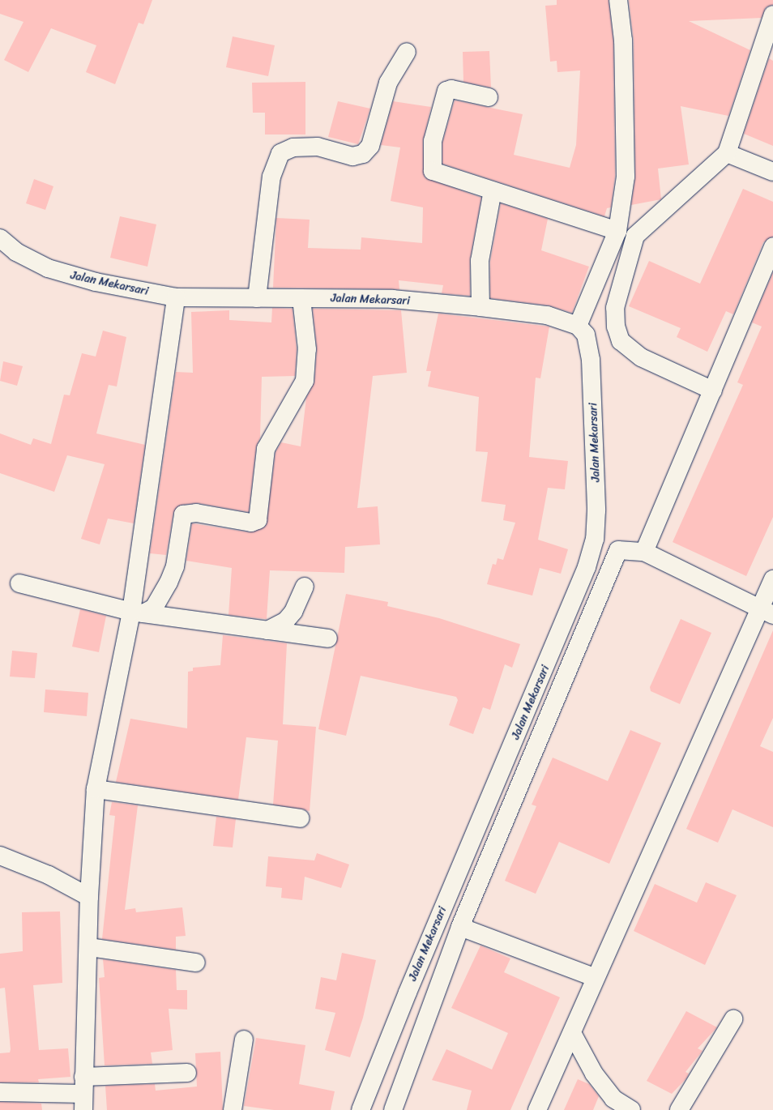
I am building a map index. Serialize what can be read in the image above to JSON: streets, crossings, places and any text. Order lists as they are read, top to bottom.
{
  "streets": {
    "street": ["Jalan Mekarsari"]
  }
}
